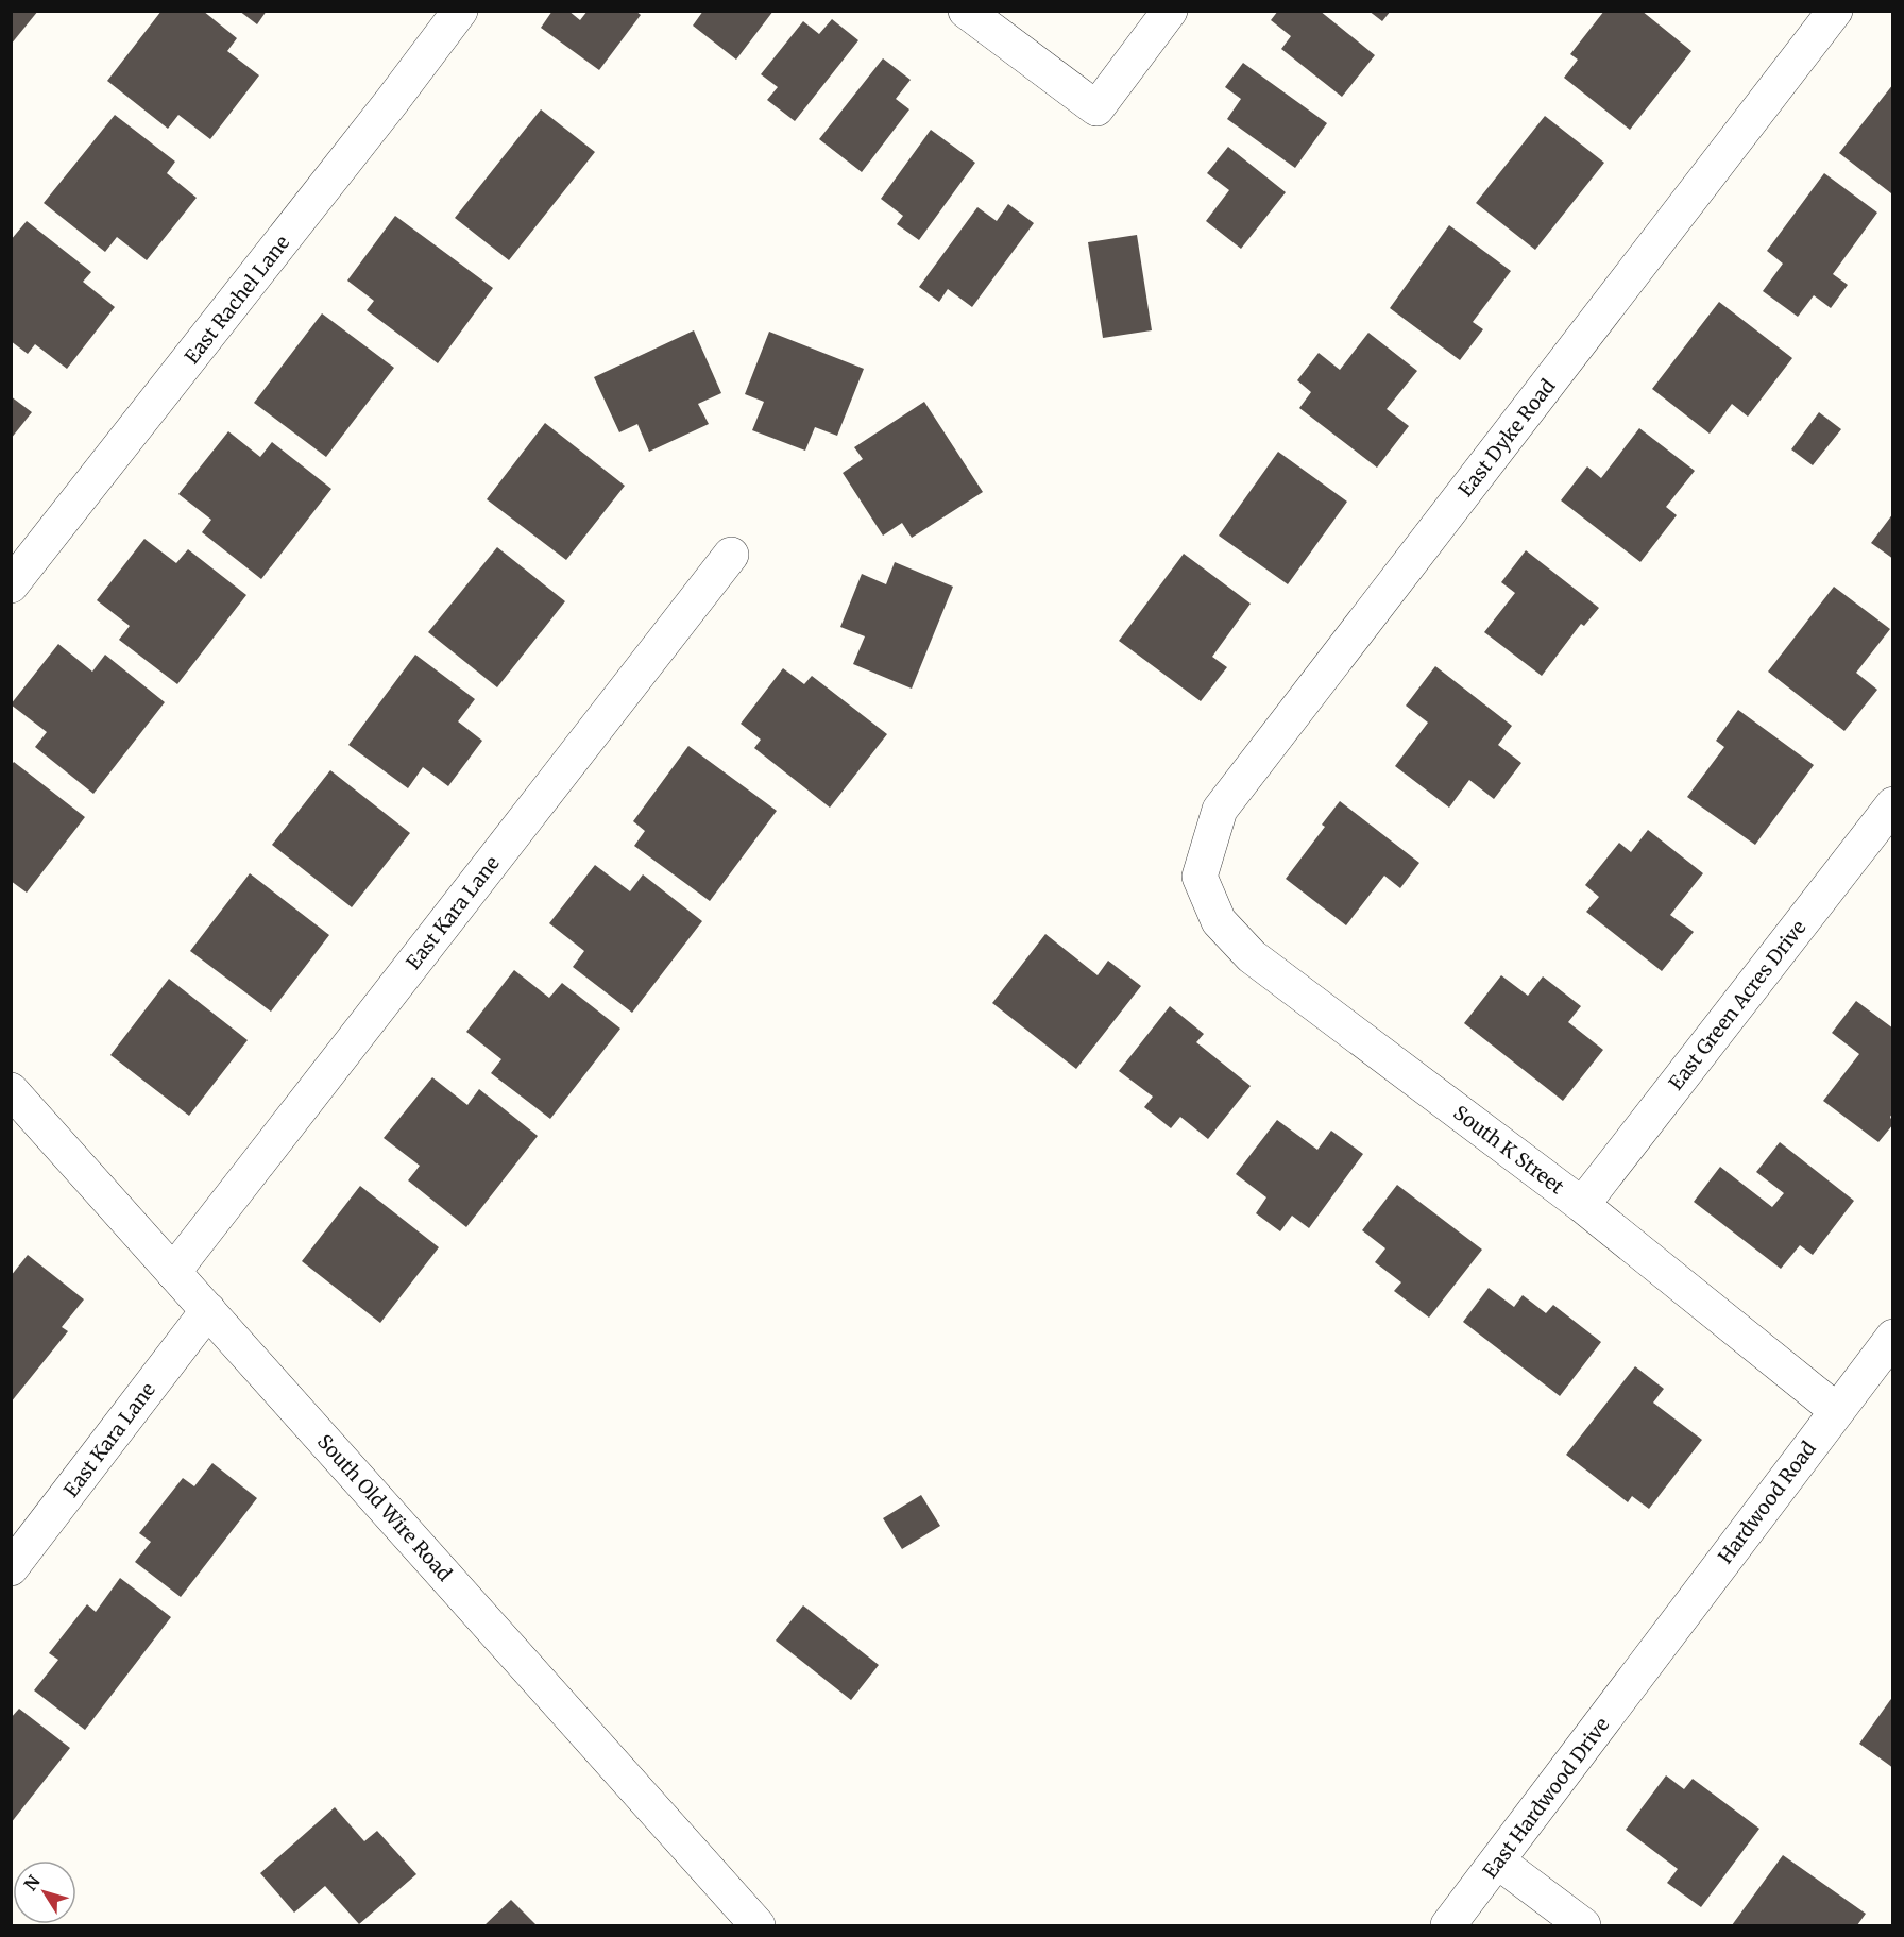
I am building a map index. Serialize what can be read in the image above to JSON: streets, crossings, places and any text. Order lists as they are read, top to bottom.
{
  "streets": {
    "street": [
      "East Rachel Lane",
      "East Dyke Road",
      "East Kara Lane",
      "East Green Acres Drive",
      "South K Street",
      "Hardwood Road",
      "South Old Wire Road",
      "East Hardwood Drive"
    ]
  },
  "crossings": [
    ["East Dyke Road", "South K Street"],
    ["East Kara Lane", "South Old Wire Road"],
    ["East Green Acres Drive", "South K Street"],
    ["South K Street", "Hardwood Road"],
    ["Hardwood Road", "East Hardwood Drive"]
  ],
  "north": "top left"
}
